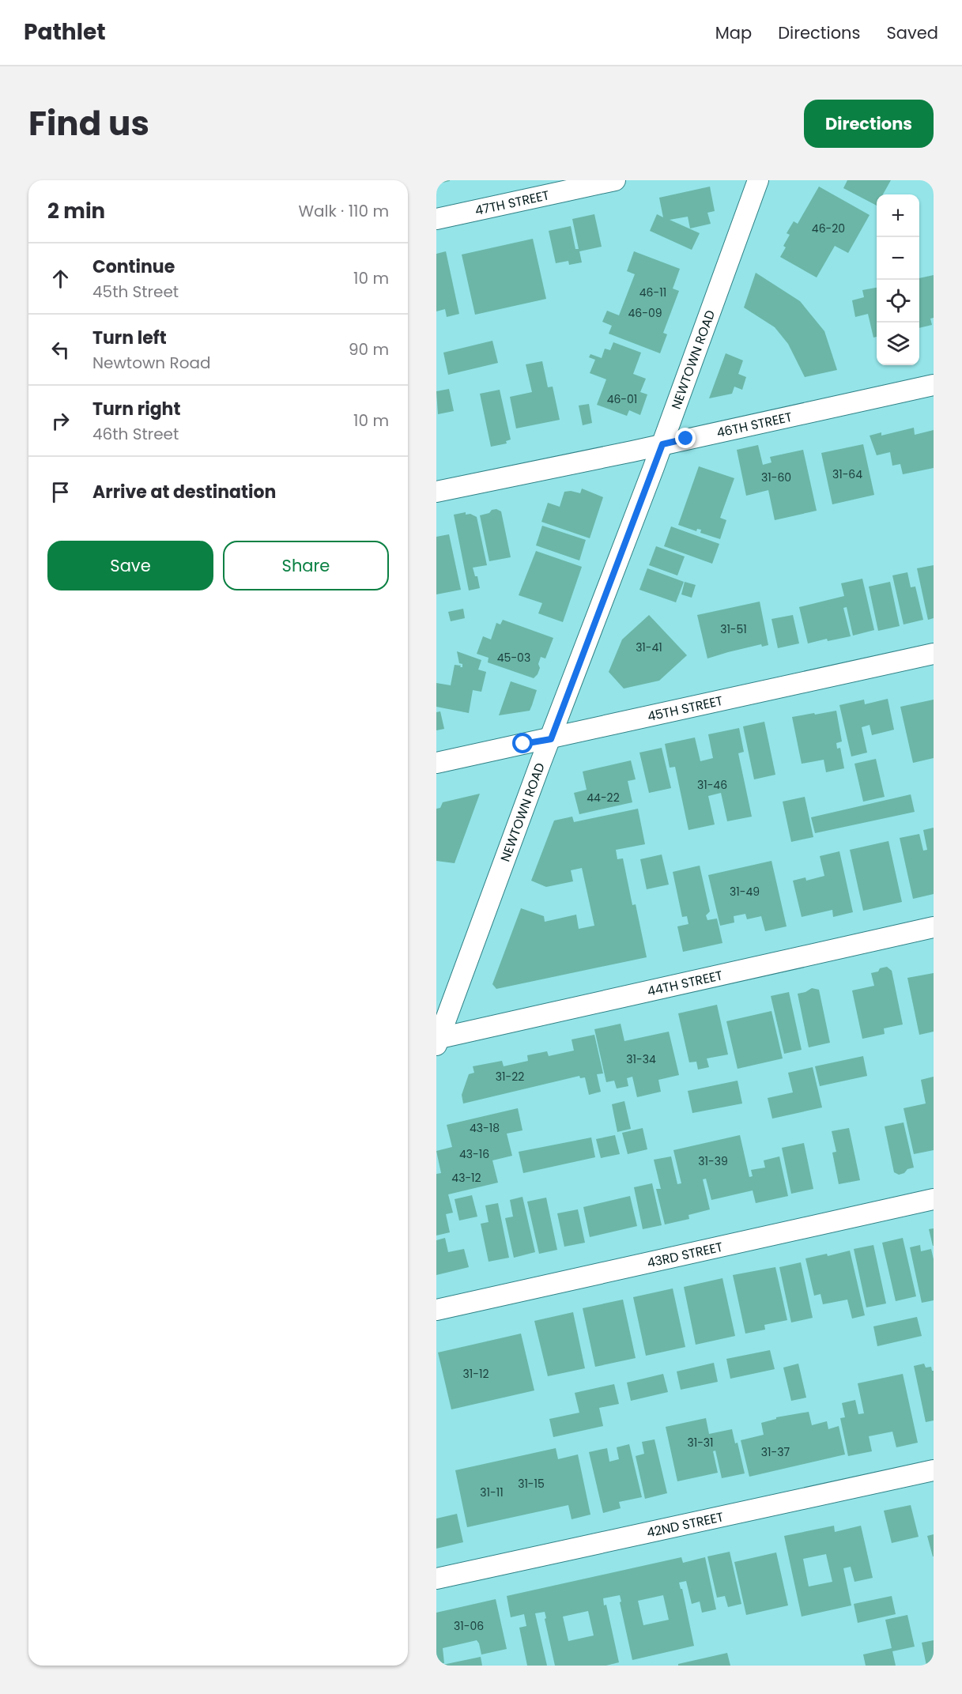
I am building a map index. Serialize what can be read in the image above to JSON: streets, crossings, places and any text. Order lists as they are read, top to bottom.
{
  "streets": {
    "street": [
      "47TH STREET",
      "NEWTOWN ROAD",
      "46TH STREET",
      "45TH STREET",
      "44TH STREET",
      "43RD STREET",
      "42ND STREET"
    ]
  },
  "crossings": [
    ["NEWTOWN ROAD", "46TH STREET"],
    ["NEWTOWN ROAD", "45TH STREET"],
    ["NEWTOWN ROAD", "44TH STREET"]
  ],
  "house_numbers": [
    "46-20",
    "46-11",
    "46-09",
    "46-01",
    "31-64",
    "31-60",
    "31-51",
    "31-41",
    "45-03",
    "31-46",
    "44-22",
    "31-49",
    "31-34",
    "31-22",
    "43-18",
    "43-16",
    "31-39",
    "43-12",
    "31-12",
    "31-31",
    "31-37",
    "31-15",
    "31-11",
    "31-06"
  ],
  "page": {
    "header": "Pathlet",
    "nav": ["Map", "Directions", "Saved"],
    "title": "Find us",
    "buttons": [
      "Directions",
      ["Save", "Share"]
    ],
    "heading": ["2 min", "Walk · 110 m"],
    "map_buttons": ["+", "−"],
    "list": [
      ["Continue", "45th Street", "10 m"],
      ["Turn left", "Newtown Road", "90 m"],
      ["Turn right", "46th Street", "10 m"],
      "Arrive at destination"
    ]
  }
}
